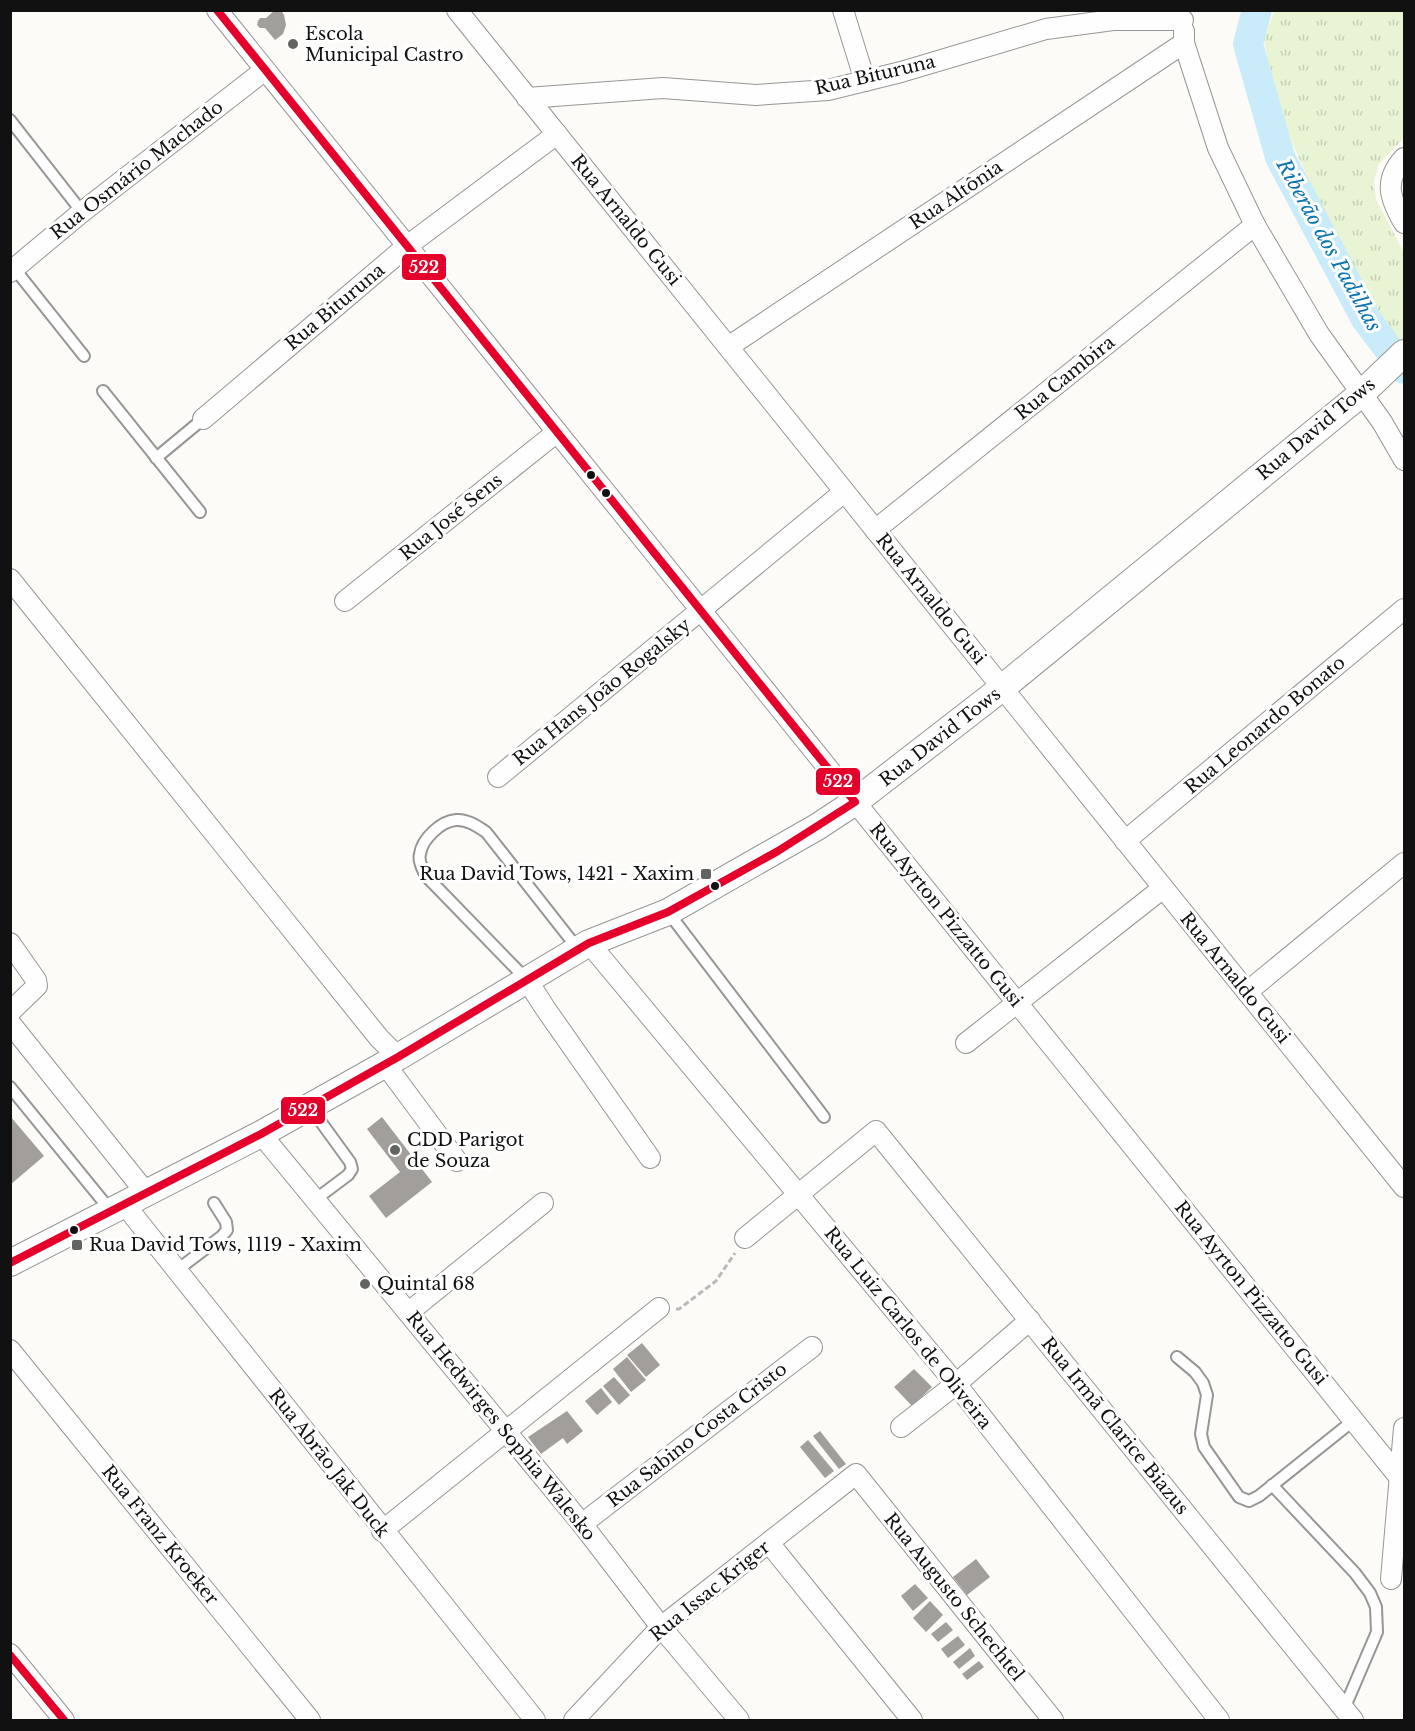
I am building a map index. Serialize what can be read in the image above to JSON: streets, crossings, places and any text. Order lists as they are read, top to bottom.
{
  "streets": {
    "street": [
      "Rua Bituruna",
      "Rua Osmário Machado",
      "Rua Altônia",
      "Rua Arnaldo Gusi",
      "Rua Cambira",
      "Rua David Tows",
      "Rua José Sens",
      "Rua Hans João Rogalsky",
      "Rua Leonardo Bonato",
      "Rua Ayrton Pizzatto Gusi",
      "Rua Luiz Carlos de Oliveira",
      "Rua Hedwirges Sophia Walesko",
      "Rua Irmã Clarice Biazus",
      "Rua Sabino Costa Cristo",
      "Rua Abrão Jak Duck",
      "Rua Franz Kroeker",
      "Rua Issac Kriger",
      "Rua Augusto Schechtel"
    ]
  },
  "crossings": [
    ["Rua Bituruna", "Rua Arnaldo Gusi"],
    ["Rua Bituruna", "Rua Ayrton Pizzatto Gusi"],
    ["Rua Osmário Machado", "Rua Ayrton Pizzatto Gusi"],
    ["Rua Altônia", "Rua Arnaldo Gusi"],
    ["Rua Arnaldo Gusi", "Rua Cambira"],
    ["Rua Arnaldo Gusi", "Rua David Tows"],
    ["Rua Arnaldo Gusi", "Rua Hans João Rogalsky"],
    ["Rua Arnaldo Gusi", "Rua Leonardo Bonato"],
    ["Rua David Tows", "Rua Ayrton Pizzatto Gusi"],
    ["Rua David Tows", "Rua Luiz Carlos de Oliveira"],
    ["Rua David Tows", "Rua Hedwirges Sophia Walesko"],
    ["Rua David Tows", "Rua Abrão Jak Duck"],
    ["Rua José Sens", "Rua Ayrton Pizzatto Gusi"],
    ["Rua Hans João Rogalsky", "Rua Ayrton Pizzatto Gusi"],
    ["Rua Luiz Carlos de Oliveira", "Rua Irmã Clarice Biazus"],
    ["Rua Hedwirges Sophia Walesko", "Rua Sabino Costa Cristo"],
    ["Rua Hedwirges Sophia Walesko", "Rua Issac Kriger"],
    ["Rua Issac Kriger", "Rua Augusto Schechtel"]
  ],
  "water": ["Riberão dos Padilhas"],
  "places": {
    "other": ["Escola Municipal Castro", "CDD Parigot de Souza", "Quintal 68"],
    "transit": ["Rua David Tows, 1421 - Xaxim", "Rua David Tows, 1119 - Xaxim"]
  },
  "lines": ["transit line 522"]
}
